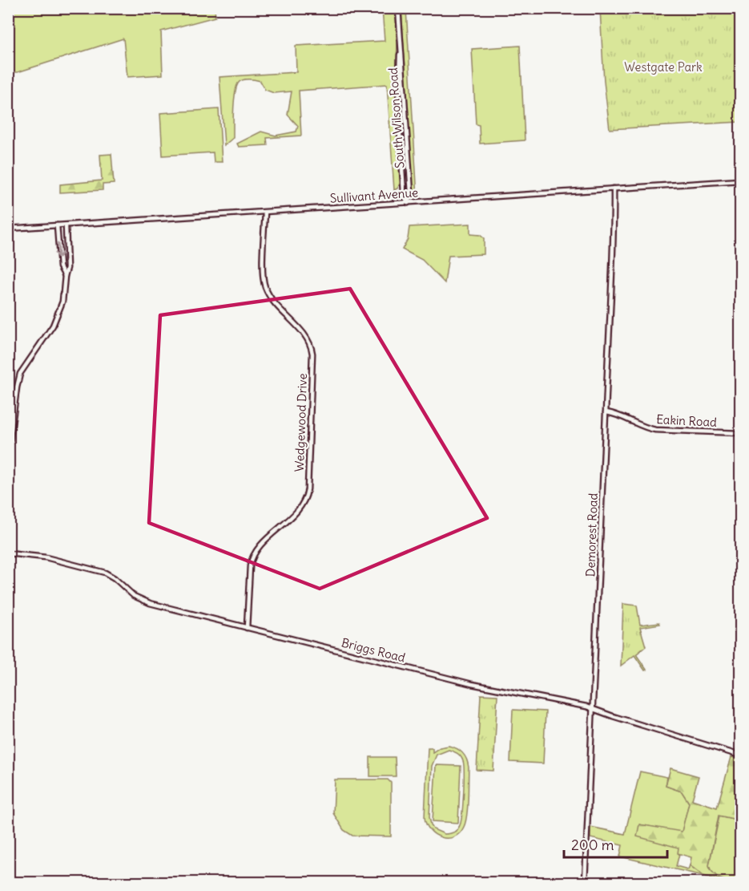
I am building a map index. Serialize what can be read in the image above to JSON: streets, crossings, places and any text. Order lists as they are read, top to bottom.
{
  "streets": {
    "street": [
      "South Wilson Road",
      "Sullivant Avenue",
      "Eakin Road",
      "Wedgewood Drive",
      "Demorest Road",
      "Briggs Road"
    ]
  },
  "crossings": [
    ["South Wilson Road", "Sullivant Avenue"],
    ["Sullivant Avenue", "Wedgewood Drive"],
    ["Sullivant Avenue", "Demorest Road"],
    ["Eakin Road", "Demorest Road"],
    ["Wedgewood Drive", "Briggs Road"],
    ["Demorest Road", "Briggs Road"]
  ],
  "parks": ["Westgate Park"],
  "scale_bar": "200 m"
}
